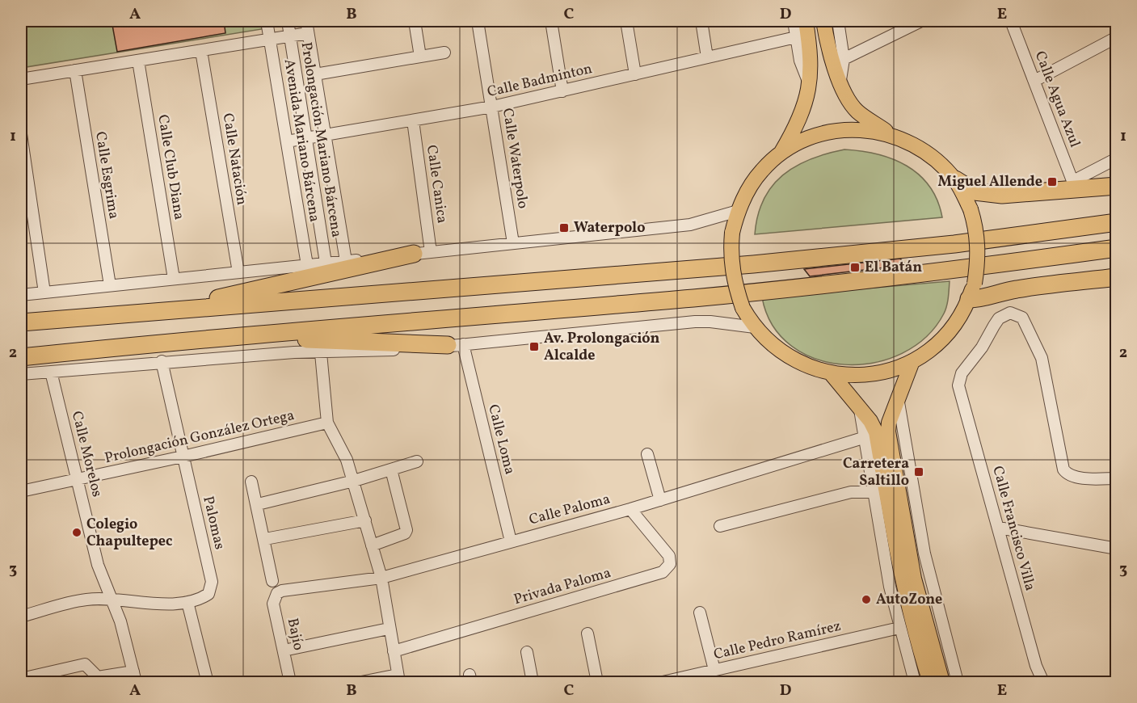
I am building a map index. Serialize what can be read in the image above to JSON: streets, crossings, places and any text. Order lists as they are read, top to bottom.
{
  "streets": {
    "street": [
      "Calle Badminton",
      "Calle Agua Azul",
      "Prolongación Mariano Bárcena",
      "Avenida Mariano Bárcena",
      "Calle Waterpolo",
      "Calle Natación",
      "Calle Club Diana",
      "Calle Esgrima",
      "Calle Canica",
      "Prolongación González Ortega",
      "Calle Loma",
      "Calle Morelos",
      "Calle Paloma",
      "Palomas",
      "Calle Francisco Villa",
      "Privada Paloma",
      "Bajío",
      "Calle Pedro Ramírez"
    ]
  },
  "crossings": [
    ["Calle Badminton", "Prolongación Mariano Bárcena"],
    ["Calle Badminton", "Avenida Mariano Bárcena"],
    ["Calle Badminton", "Calle Waterpolo"],
    ["Calle Badminton", "Calle Canica"],
    ["Prolongación González Ortega", "Calle Morelos"],
    ["Prolongación González Ortega", "Palomas"],
    ["Calle Loma", "Calle Paloma"],
    ["Calle Paloma", "Privada Paloma"],
    ["Calle Paloma", "Bajío"]
  ],
  "places": {
    "transit": [
      "Miguel Allende",
      "Waterpolo",
      "El Batán",
      "Av. Prolongación Alcalde",
      "Carretera Saltillo"
    ],
    "other": ["Colegio Chapultepec", "AutoZone"]
  },
  "grid": {
    "columns": [
      "A",
      "B",
      "C",
      "D",
      "E"
    ],
    "rows": ["1", "2", "3"]
  }
}
